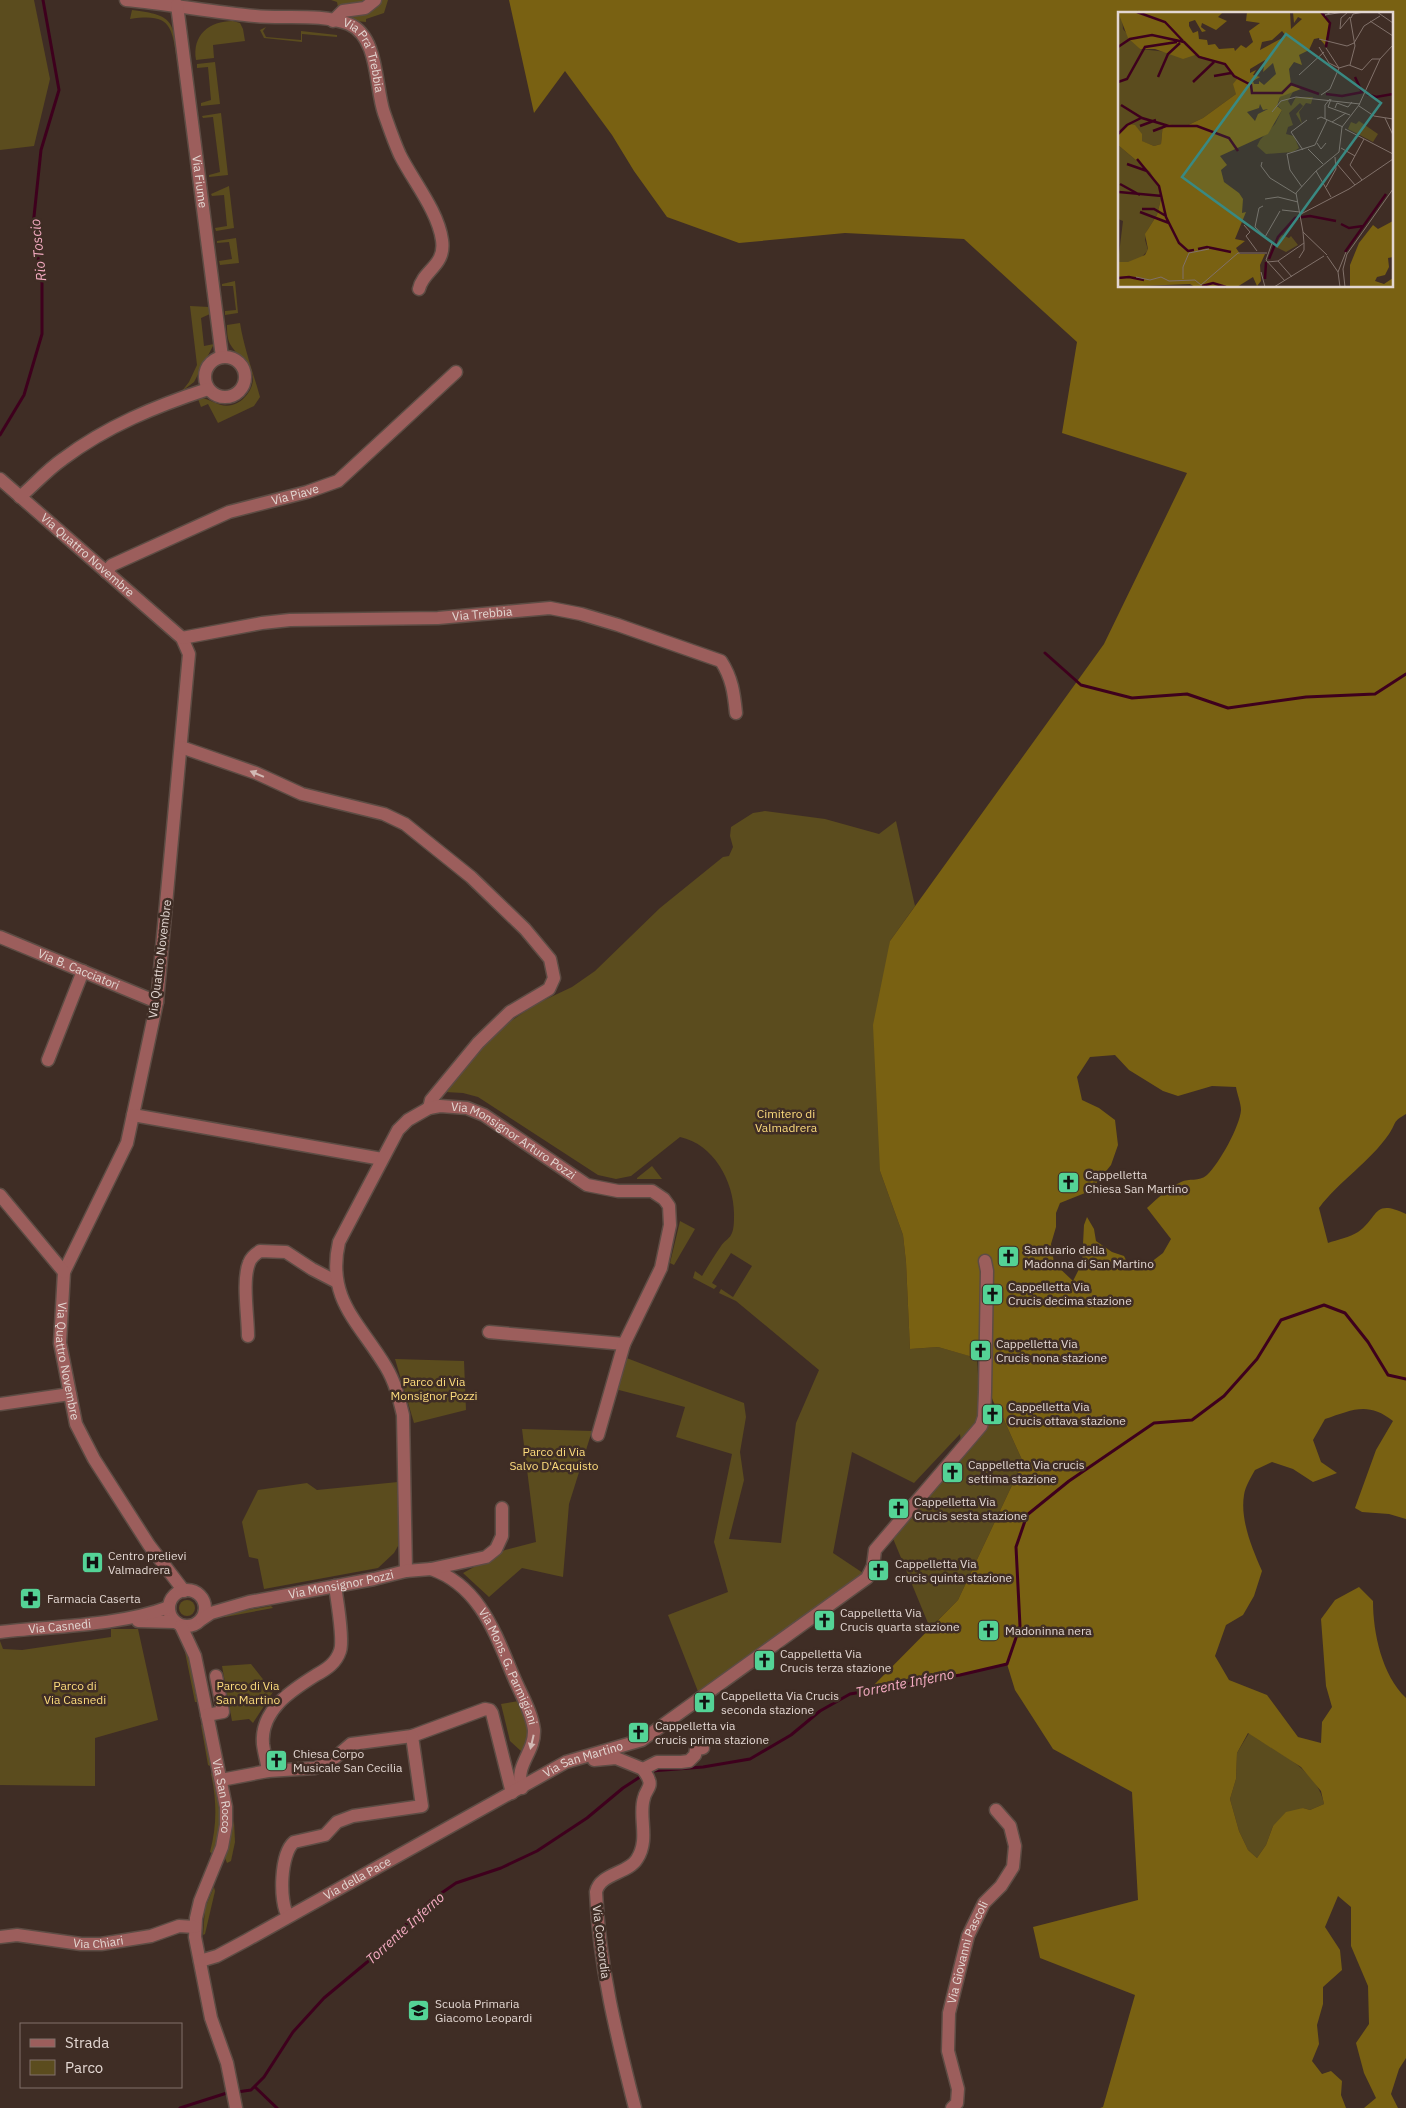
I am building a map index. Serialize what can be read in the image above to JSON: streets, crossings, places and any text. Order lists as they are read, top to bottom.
{
  "streets": {
    "street": [
      "Via Pra' Trebbia",
      "Via Fiume",
      "Via Piave",
      "Via Quattro Novembre",
      "Via Trebbia",
      "Via B. Cacciatori",
      "Via Monsignor Arturo Pozzi",
      "Via Monsignor Pozzi",
      "Via Casnedi",
      "Via Mons. G. Parmigiani",
      "Via San Martino",
      "Via San Rocco",
      "Via della Pace",
      "Via Chiari",
      "Via Concordia",
      "Via Giovanni Pascoli"
    ]
  },
  "crossings": [
    ["Via Pra' Trebbia", "Via Fiume"],
    ["Via Piave", "Via Quattro Novembre"],
    ["Via Quattro Novembre", "Via Trebbia"],
    ["Via Quattro Novembre", "Via B. Cacciatori"],
    ["Via Quattro Novembre", "Via Casnedi"],
    ["Via Quattro Novembre", "Via San Rocco"],
    ["Via Monsignor Pozzi", "Via Mons. G. Parmigiani"],
    ["Via Casnedi", "Via San Rocco"],
    ["Via Mons. G. Parmigiani", "Via San Martino"],
    ["Via Mons. G. Parmigiani", "Via della Pace"],
    ["Via San Martino", "Via della Pace"],
    ["Via San Rocco", "Via della Pace"],
    ["Via San Rocco", "Via Chiari"]
  ],
  "one_way": ["Via Mons. G. Parmigiani"],
  "water": ["Rio Toscio", "Torrente Inferno"],
  "parks": [
    "Cimitero di Valmadrera",
    "Parco di Via Monsignor Pozzi",
    "Parco di Via Salvo D'Acquisto",
    "Parco di Via Casnedi",
    "Parco di Via San Martino"
  ],
  "places": {
    "church": [
      "Cappelletta Chiesa San Martino",
      "Santuario della Madonna di San Martino",
      "Cappelletta Via Crucis decima stazione",
      "Cappelletta Via Crucis nona stazione",
      "Cappelletta Via Crucis ottava stazione",
      "Cappelletta Via crucis settima stazione",
      "Cappelletta Via Crucis sesta stazione",
      "Cappelletta Via crucis quinta stazione",
      "Cappelletta Via Crucis quarta stazione",
      "Madoninna nera",
      "Cappelletta Via Crucis terza stazione",
      "Cappelletta Via Crucis seconda stazione",
      "Cappelletta via crucis prima stazione",
      "Chiesa Corpo Musicale San Cecilia"
    ],
    "hospital": ["Centro prelievi Valmadrera"],
    "pharmacy": ["Farmacia Caserta"],
    "school or university": ["Scuola Primaria Giacomo Leopardi"]
  },
  "legend": ["Strada", "Parco"]
}
